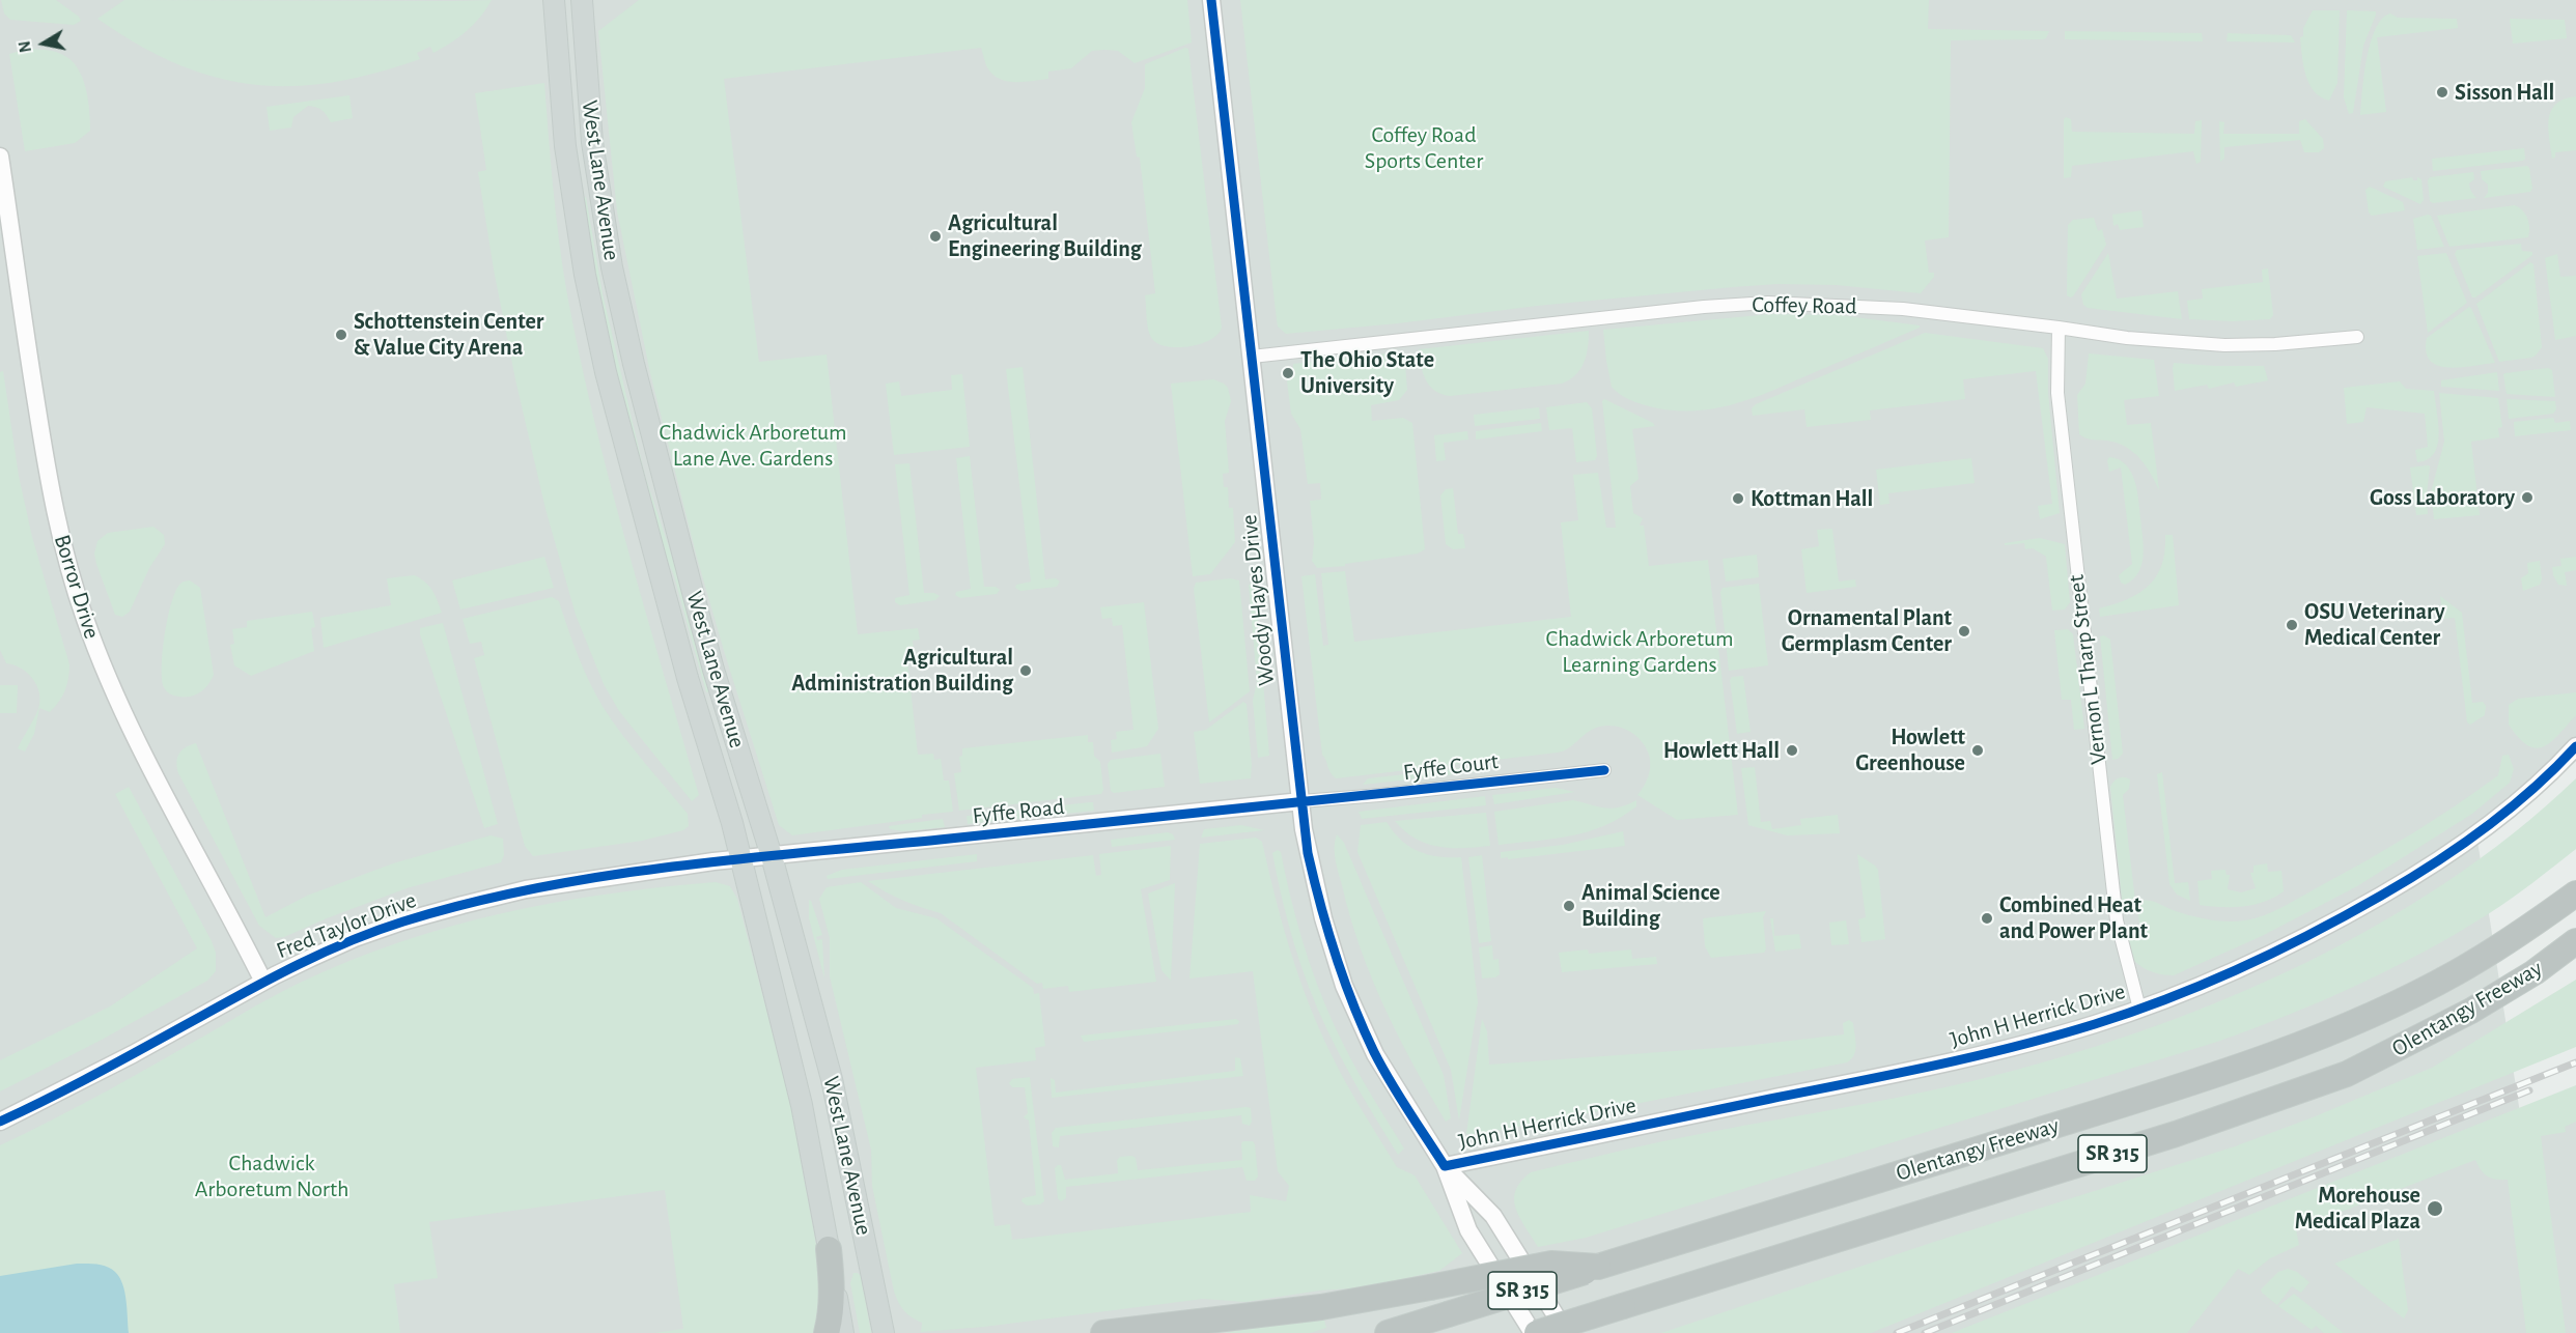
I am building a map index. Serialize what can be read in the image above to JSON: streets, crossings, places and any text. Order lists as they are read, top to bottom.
{
  "streets": {
    "highway": ["Olentangy Freeway", "SR 315"],
    "main road": ["West Lane Avenue"],
    "street": [
      "Coffey Road",
      "Borror Drive",
      "Woody Hayes Drive",
      "Vernon L Tharp Street",
      "Fyffe Court",
      "Fyffe Road",
      "Fred Taylor Drive",
      "John H Herrick Drive"
    ]
  },
  "crossings": [
    ["West Lane Avenue", "Fyffe Road"],
    ["West Lane Avenue", "Fred Taylor Drive"],
    ["Coffey Road", "Woody Hayes Drive"],
    ["Coffey Road", "Vernon L Tharp Street"],
    ["Borror Drive", "Fred Taylor Drive"],
    ["Woody Hayes Drive", "Fyffe Court"],
    ["Woody Hayes Drive", "Fyffe Road"],
    ["Woody Hayes Drive", "Olentangy Freeway"],
    ["Woody Hayes Drive", "John H Herrick Drive"],
    ["Vernon L Tharp Street", "John H Herrick Drive"],
    ["Fyffe Court", "Fyffe Road"],
    ["Fyffe Road", "Fred Taylor Drive"]
  ],
  "parks": [
    "Coffey Road Sports Center",
    "Chadwick Arboretum Lane Ave. Gardens",
    "Chadwick Arboretum Learning Gardens",
    "Chadwick Arboretum North"
  ],
  "places": [
    "Sisson Hall",
    "Agricultural Engineering Building",
    "Schottenstein Center & Value City Arena",
    "The Ohio State University",
    "Goss Laboratory",
    "Kottman Hall",
    "OSU Veterinary Medical Center",
    "Ornamental Plant Germplasm Center",
    "Agricultural Administration Building",
    "Howlett Hall",
    "Howlett Greenhouse",
    "Animal Science Building",
    "Combined Heat and Power Plant",
    "Morehouse Medical Plaza"
  ],
  "north": "left"
}
